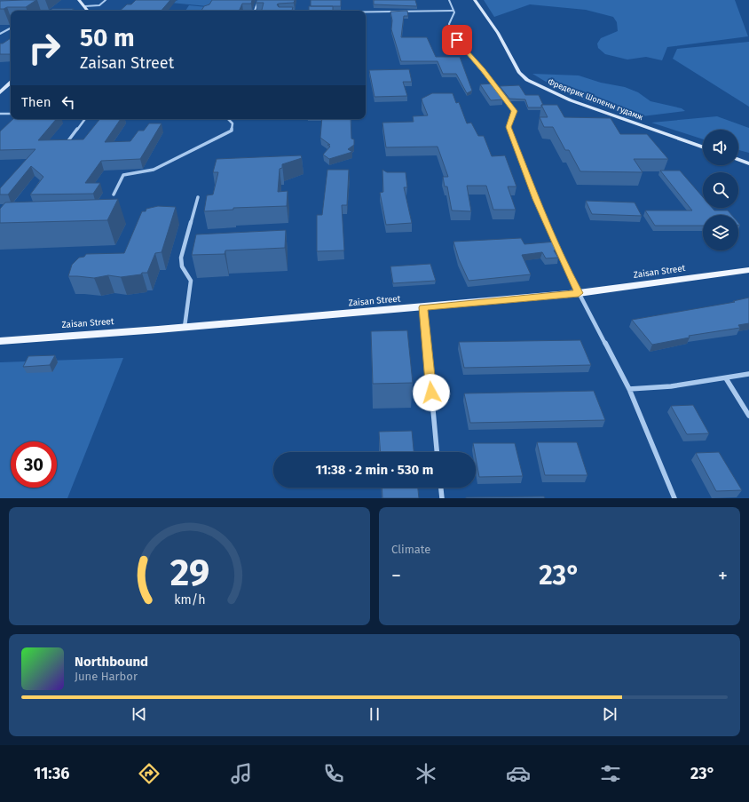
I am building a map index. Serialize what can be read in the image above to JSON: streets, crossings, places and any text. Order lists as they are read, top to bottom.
{
  "streets": {
    "main road": ["Zaisan Street"],
    "street": ["Фредерик Шопены гудамж"]
  },
  "page": {
    "turn": ["50 m", "Zaisan Street"],
    "then": "Then",
    "limit": "30",
    "trip": "11:38 · 2 min · 530 m",
    "tile": "Climate",
    "heat": ["−", "23°", "+"],
    "song": ["Northbound", "June Harbor"],
    "tabs": ["11:36", "23°"],
    "gauge": ["29", "km/h"]
  }
}
